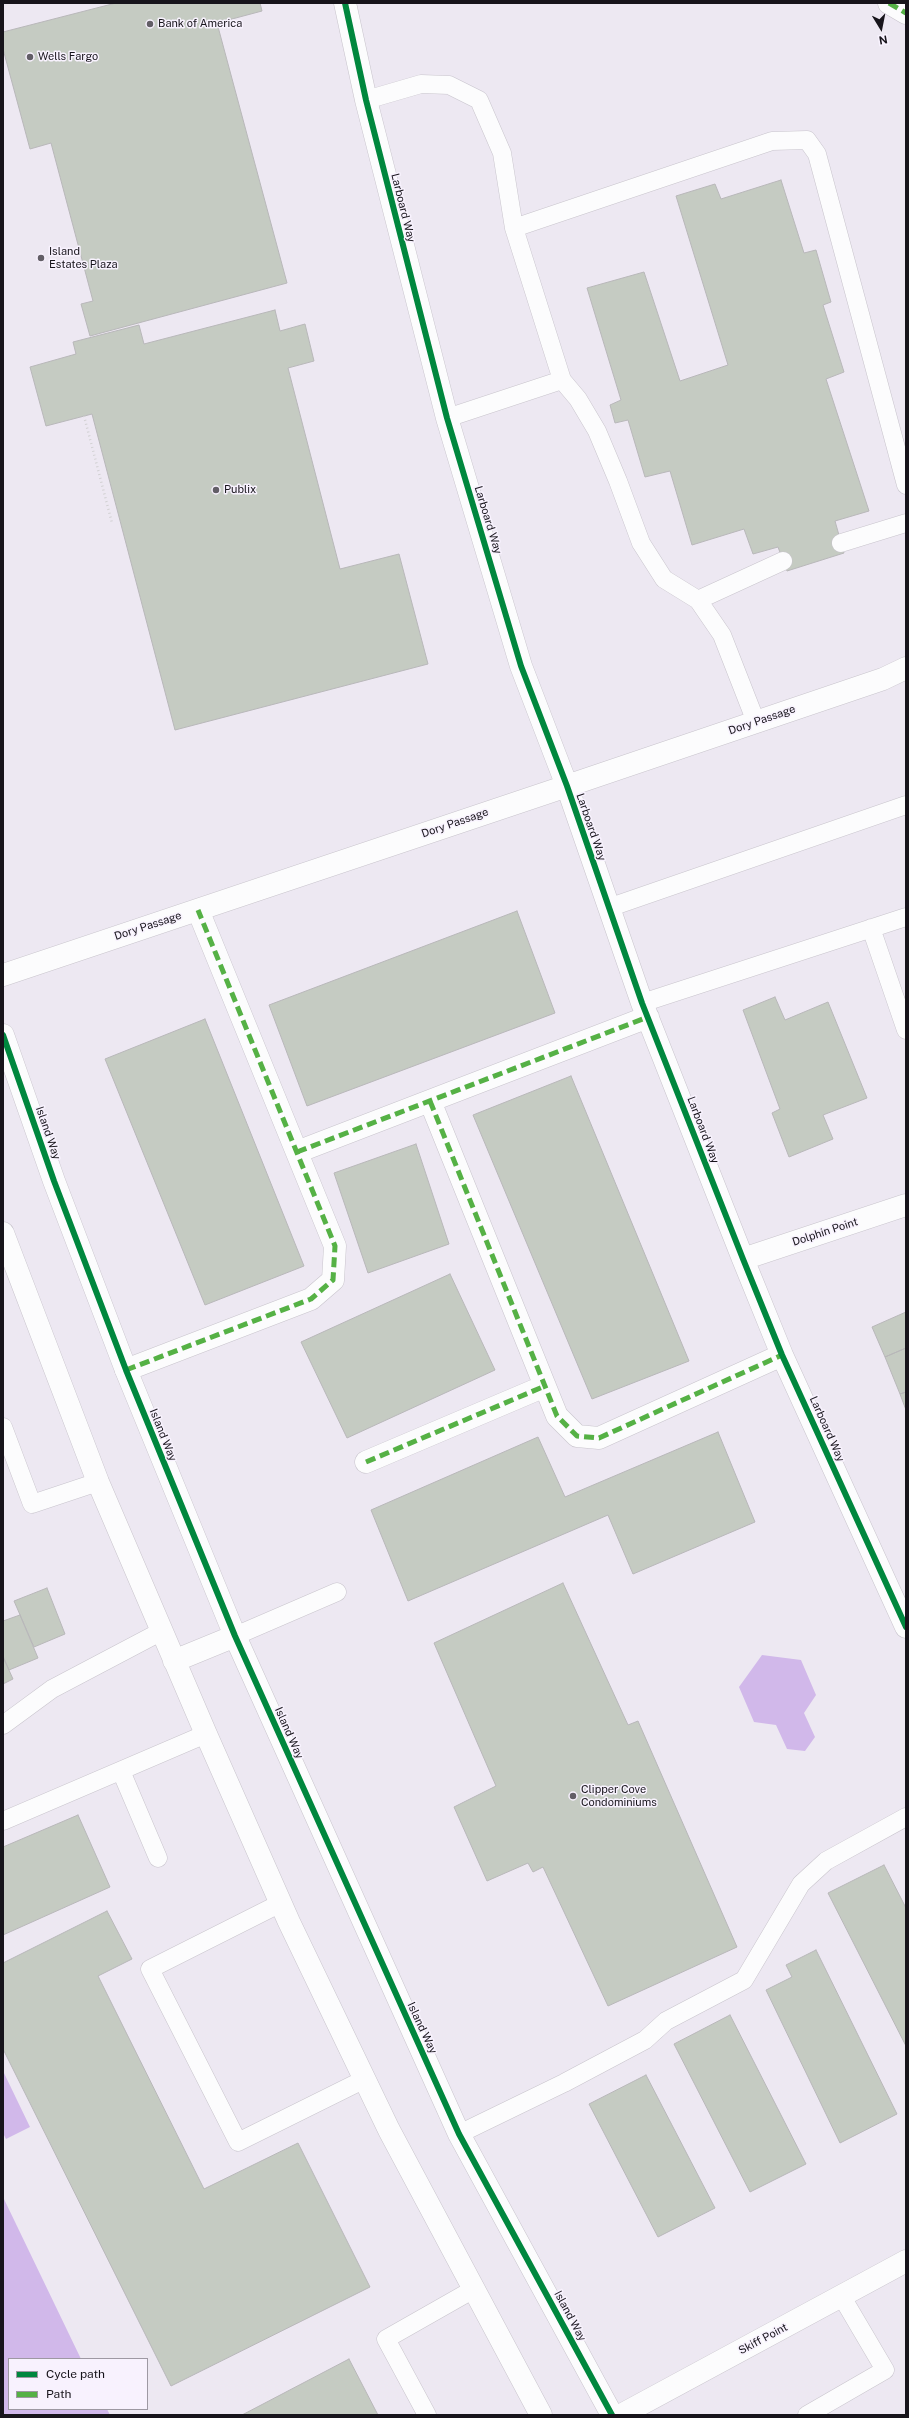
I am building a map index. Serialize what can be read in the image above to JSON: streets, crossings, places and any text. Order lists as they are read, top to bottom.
{
  "streets": {
    "street": [
      "Larboard Way",
      "Dory Passage",
      "Island Way",
      "Dolphin Point",
      "Skiff Point"
    ]
  },
  "crossings": [
    ["Larboard Way", "Dory Passage"],
    ["Larboard Way", "Dolphin Point"]
  ],
  "places": [
    "Bank of America",
    "Wells Fargo",
    "Island Estates Plaza",
    "Publix",
    "Clipper Cove Condominiums"
  ],
  "legend": ["Cycle path", "Path"],
  "north": "bottom"
}
